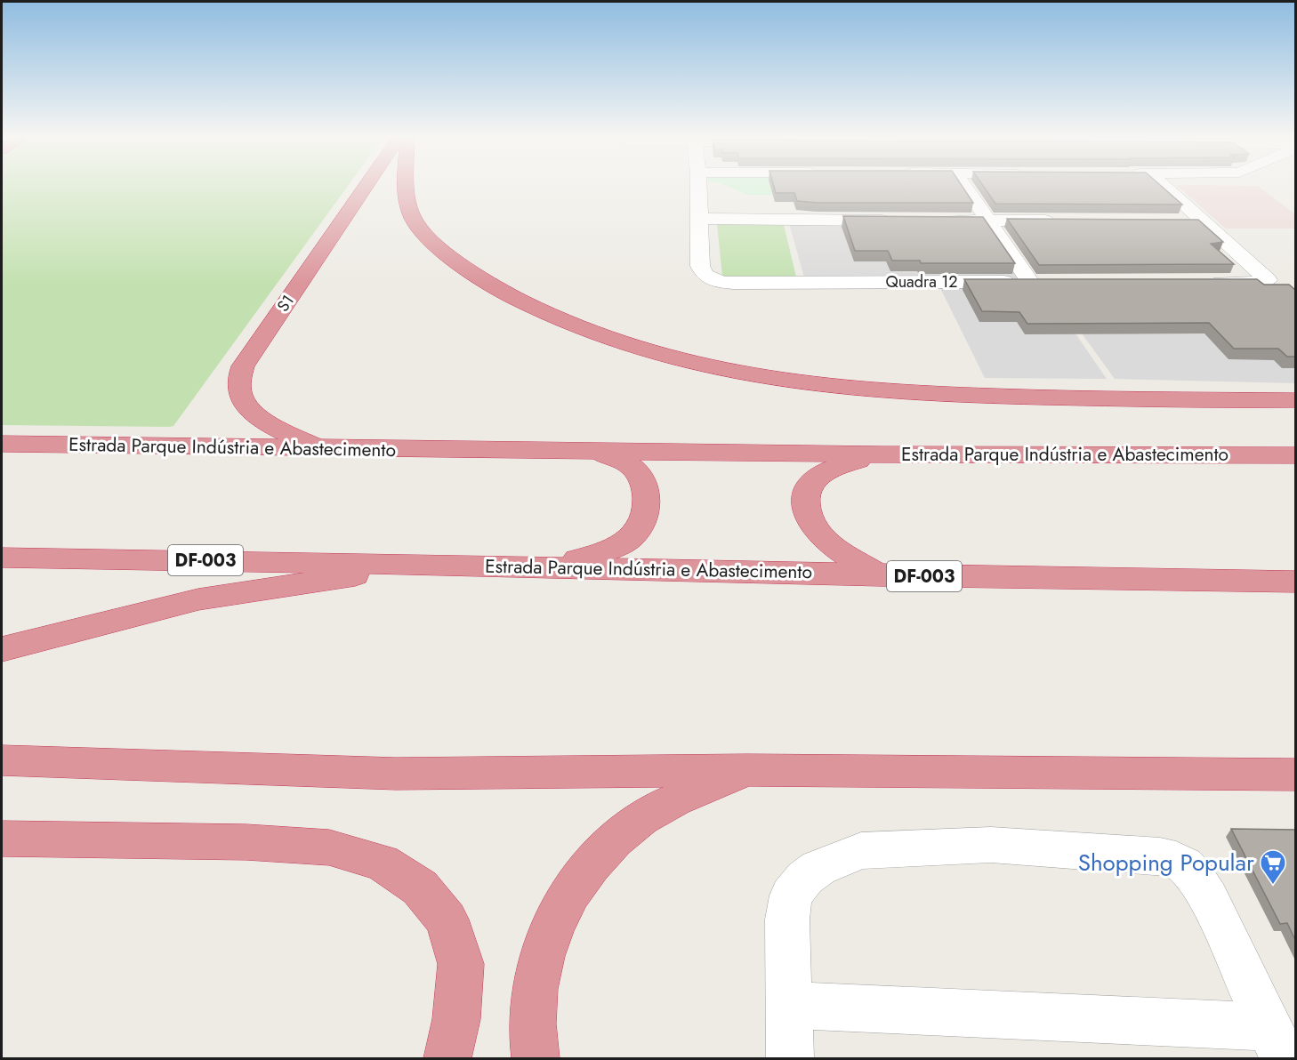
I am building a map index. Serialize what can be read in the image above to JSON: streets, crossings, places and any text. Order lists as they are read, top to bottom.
{
  "streets": {
    "highway": ["S1", "Estrada Parque Indústria e Abastecimento", "DF-003"],
    "street": ["Quadra 12"]
  },
  "crossings": [
    ["S1", "Estrada Parque Indústria e Abastecimento"]
  ],
  "places": {
    "supermarket": ["Shopping Popular"]
  }
}
